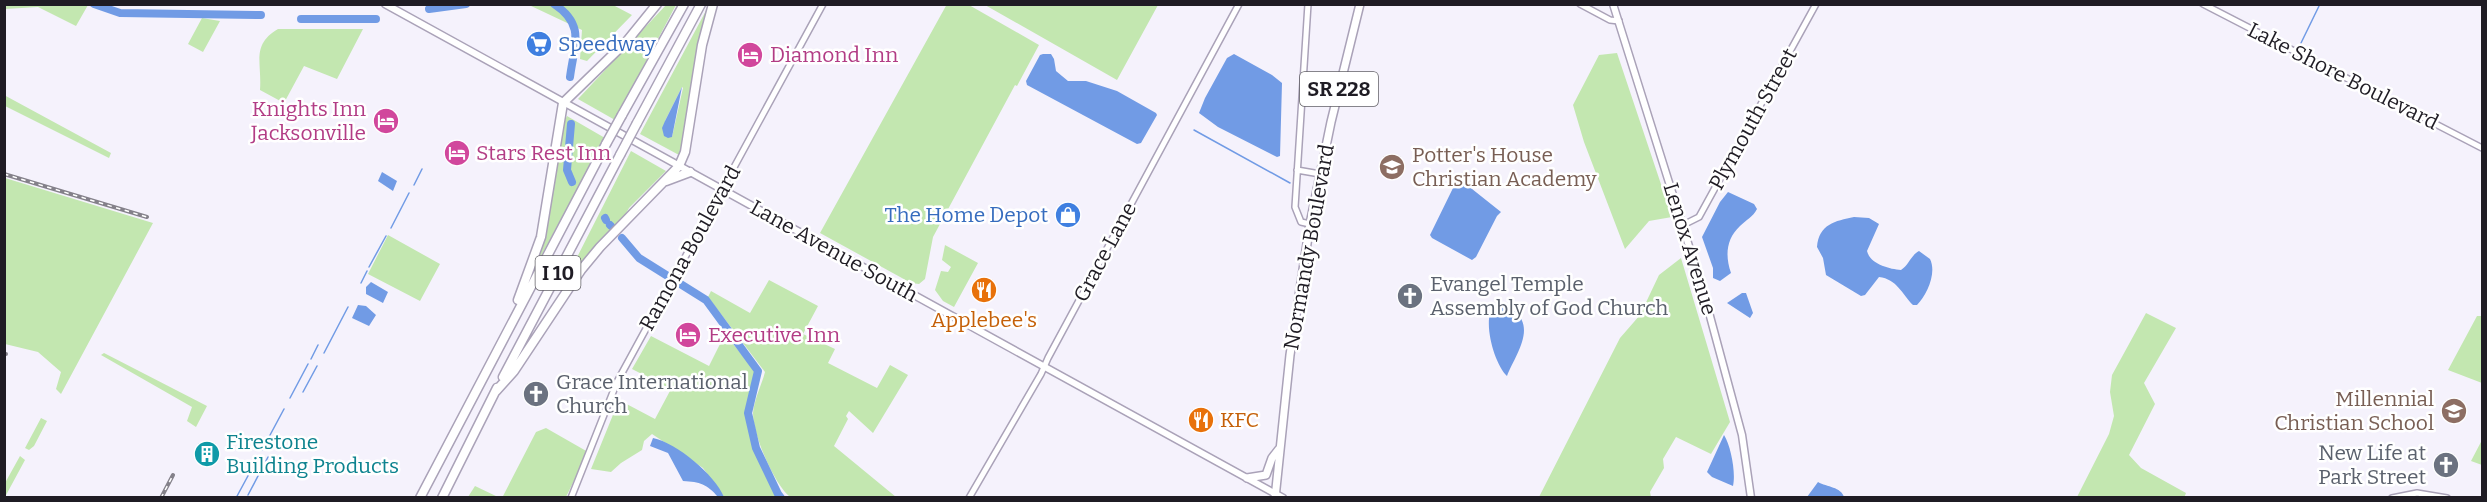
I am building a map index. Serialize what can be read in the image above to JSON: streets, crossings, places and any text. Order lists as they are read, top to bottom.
{
  "streets": {
    "highway": ["I 10"],
    "main road": [
      "SR 228",
      "Normandy Boulevard",
      "Lenox Avenue",
      "Lane Avenue South"
    ],
    "street": [
      "Lake Shore Boulevard",
      "Plymouth Street",
      "Ramona Boulevard",
      "Grace Lane"
    ]
  },
  "crossings": [
    ["Plymouth Street", "Lenox Avenue"],
    ["Normandy Boulevard", "Lane Avenue South"],
    ["Ramona Boulevard", "Lane Avenue South"],
    ["Lane Avenue South", "Grace Lane"]
  ],
  "places": {
    "supermarket": ["Speedway"],
    "hotel": [
      "Diamond Inn",
      "Knights Inn Jacksonville",
      "Stars Rest Inn",
      "Executive Inn"
    ],
    "school or university": ["Potter's House Christian Academy", "Millennial Christian School"],
    "shop": ["The Home Depot"],
    "restaurant": ["Applebee's", "KFC"],
    "church": ["Evangel Temple Assembly of God Church", "Grace International Church", "New Life at Park Street"],
    "building": ["Firestone Building Products"]
  }
}
